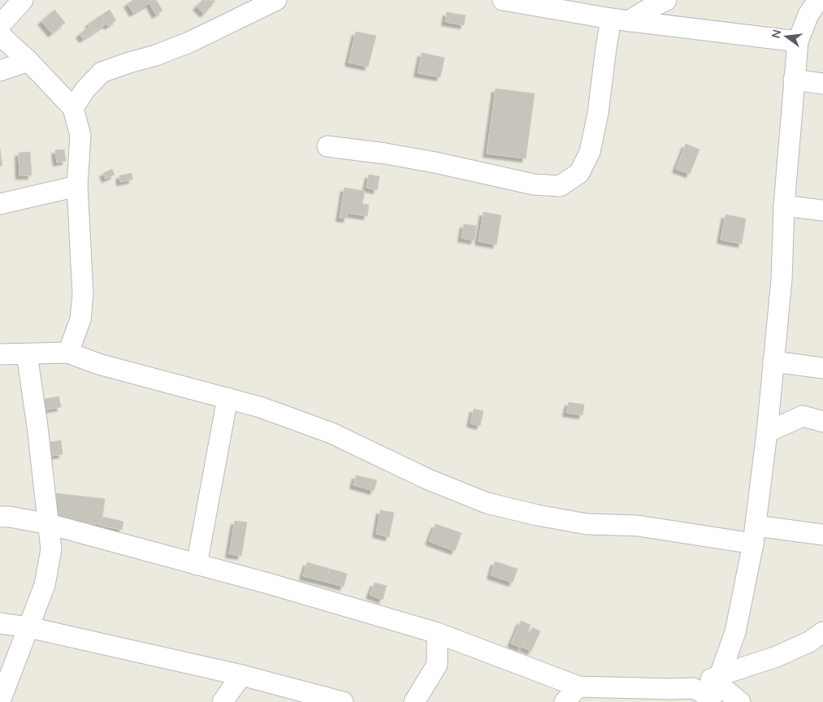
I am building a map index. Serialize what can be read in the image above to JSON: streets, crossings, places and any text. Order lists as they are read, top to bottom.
{
  "north": "left"
}
